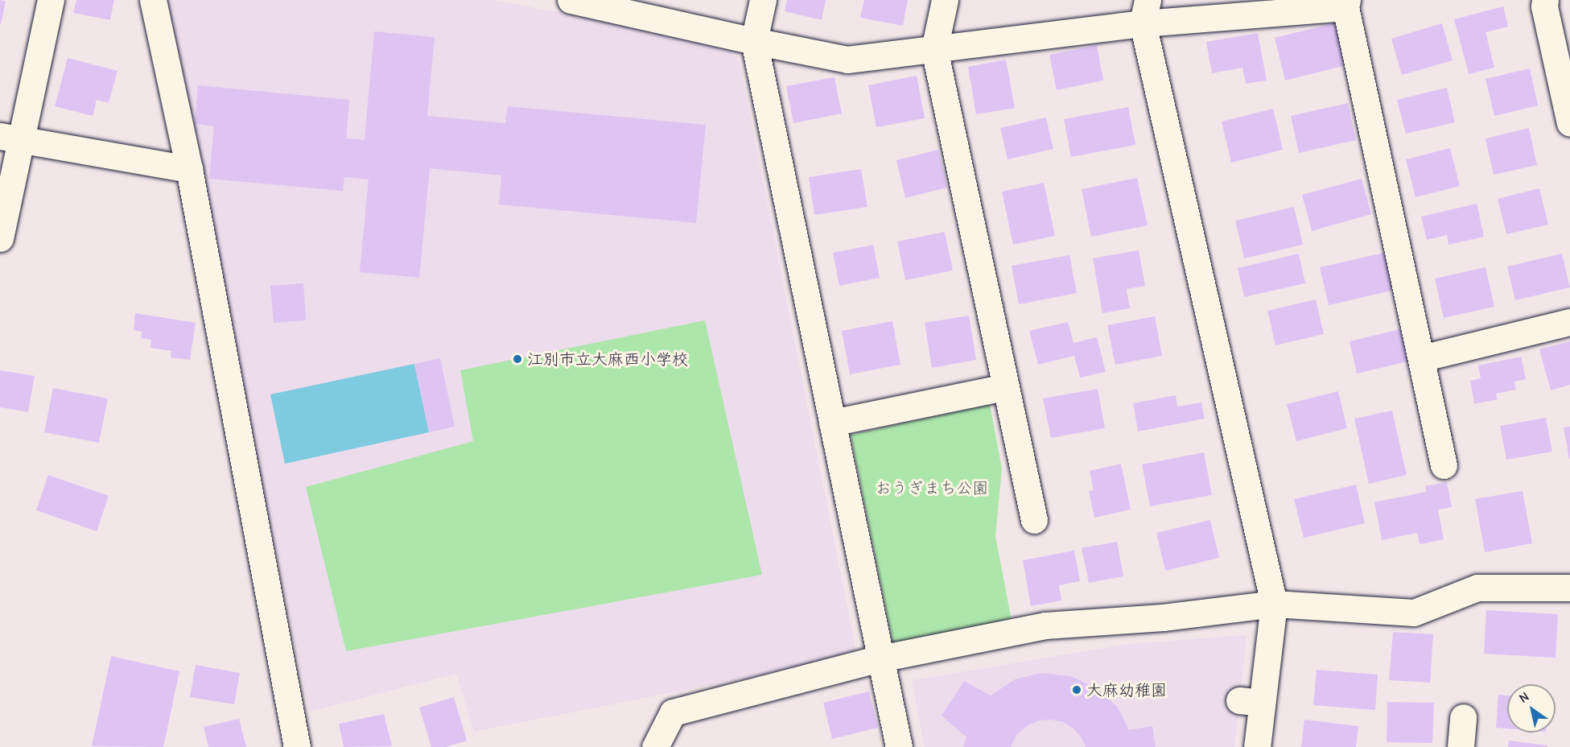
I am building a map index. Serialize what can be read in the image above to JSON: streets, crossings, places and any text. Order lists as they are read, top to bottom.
{
  "parks": ["おうぎまち公園"],
  "places": ["江別市立大麻西小学校", "大麻幼稚園"],
  "north": "top left"
}
